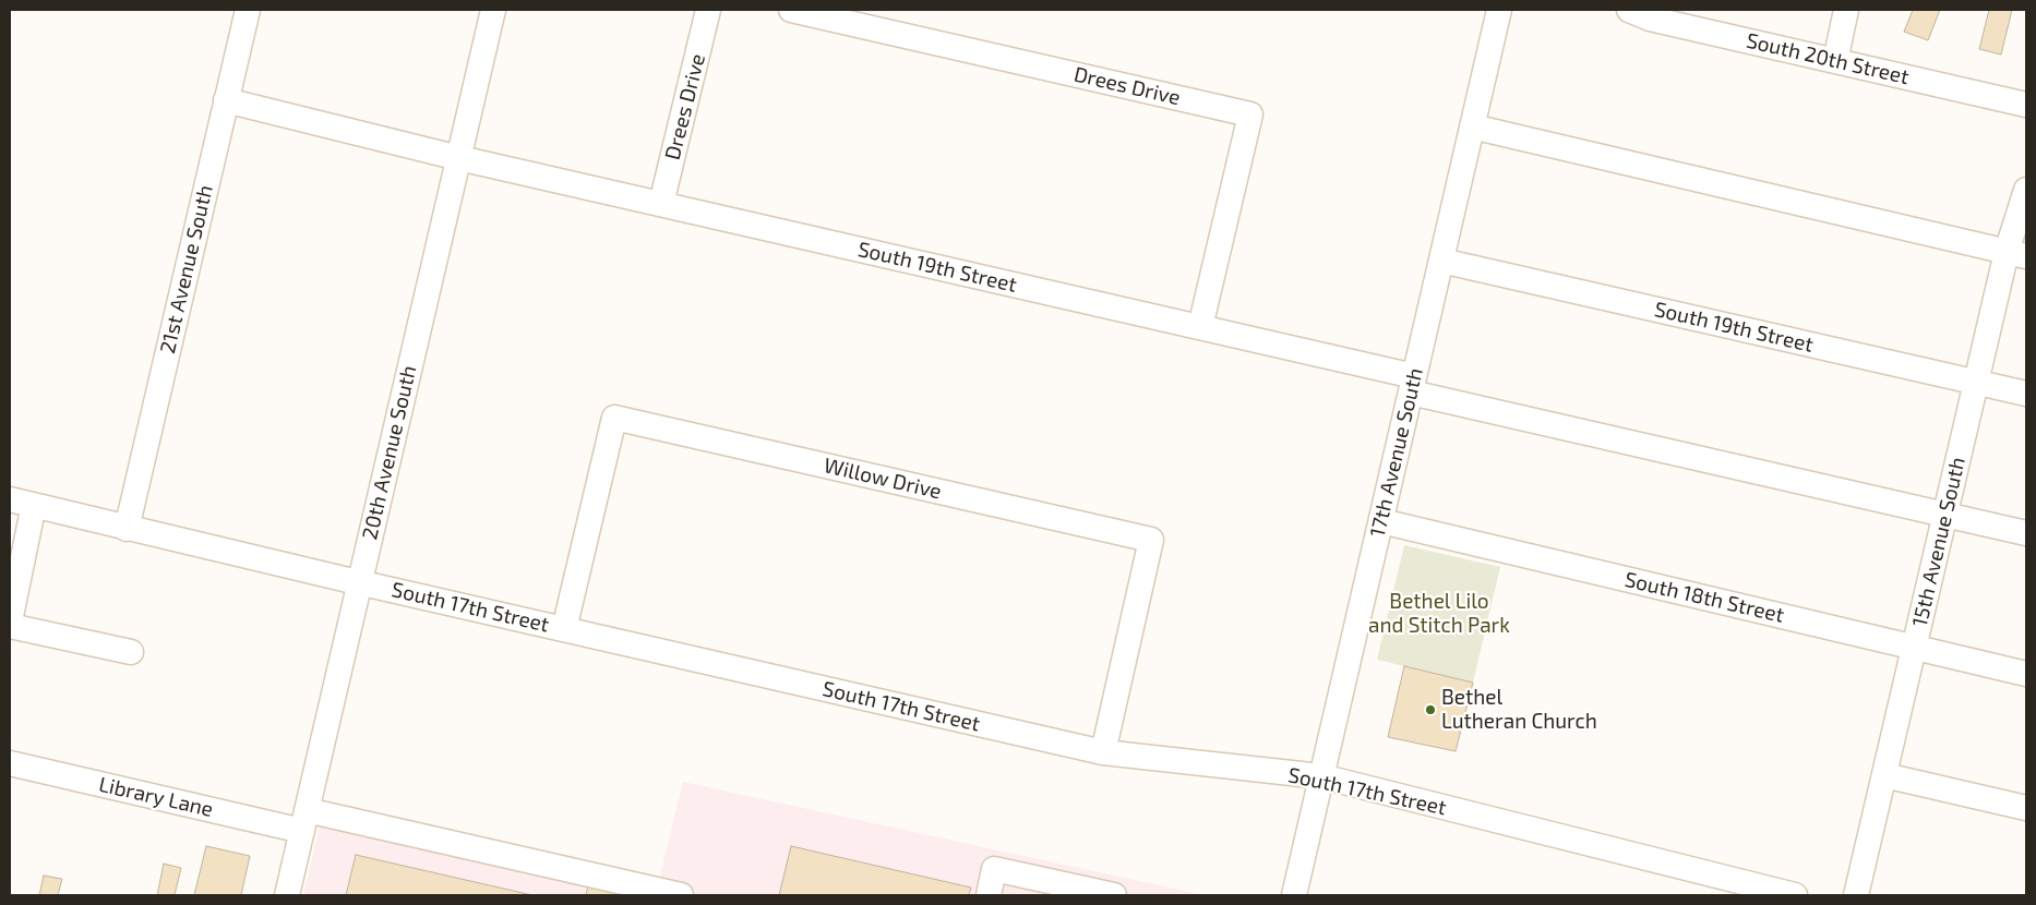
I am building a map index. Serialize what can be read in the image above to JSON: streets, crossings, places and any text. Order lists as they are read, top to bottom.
{
  "streets": {
    "street": [
      "South 20th Street",
      "Drees Drive",
      "South 19th Street",
      "21st Avenue South",
      "20th Avenue South",
      "17th Avenue South",
      "Willow Drive",
      "15th Avenue South",
      "South 18th Street",
      "South 17th Street",
      "Library Lane"
    ]
  },
  "crossings": [
    ["Drees Drive", "South 19th Street"],
    ["South 19th Street", "21st Avenue South"],
    ["South 19th Street", "20th Avenue South"],
    ["South 19th Street", "17th Avenue South"],
    ["South 19th Street", "15th Avenue South"],
    ["21st Avenue South", "South 17th Street"],
    ["20th Avenue South", "South 17th Street"],
    ["20th Avenue South", "Library Lane"],
    ["17th Avenue South", "South 18th Street"],
    ["17th Avenue South", "South 17th Street"],
    ["Willow Drive", "South 17th Street"],
    ["15th Avenue South", "South 18th Street"]
  ],
  "parks": ["Bethel Lilo and Stitch Park"],
  "places": ["Bethel Lutheran Church"]
}
